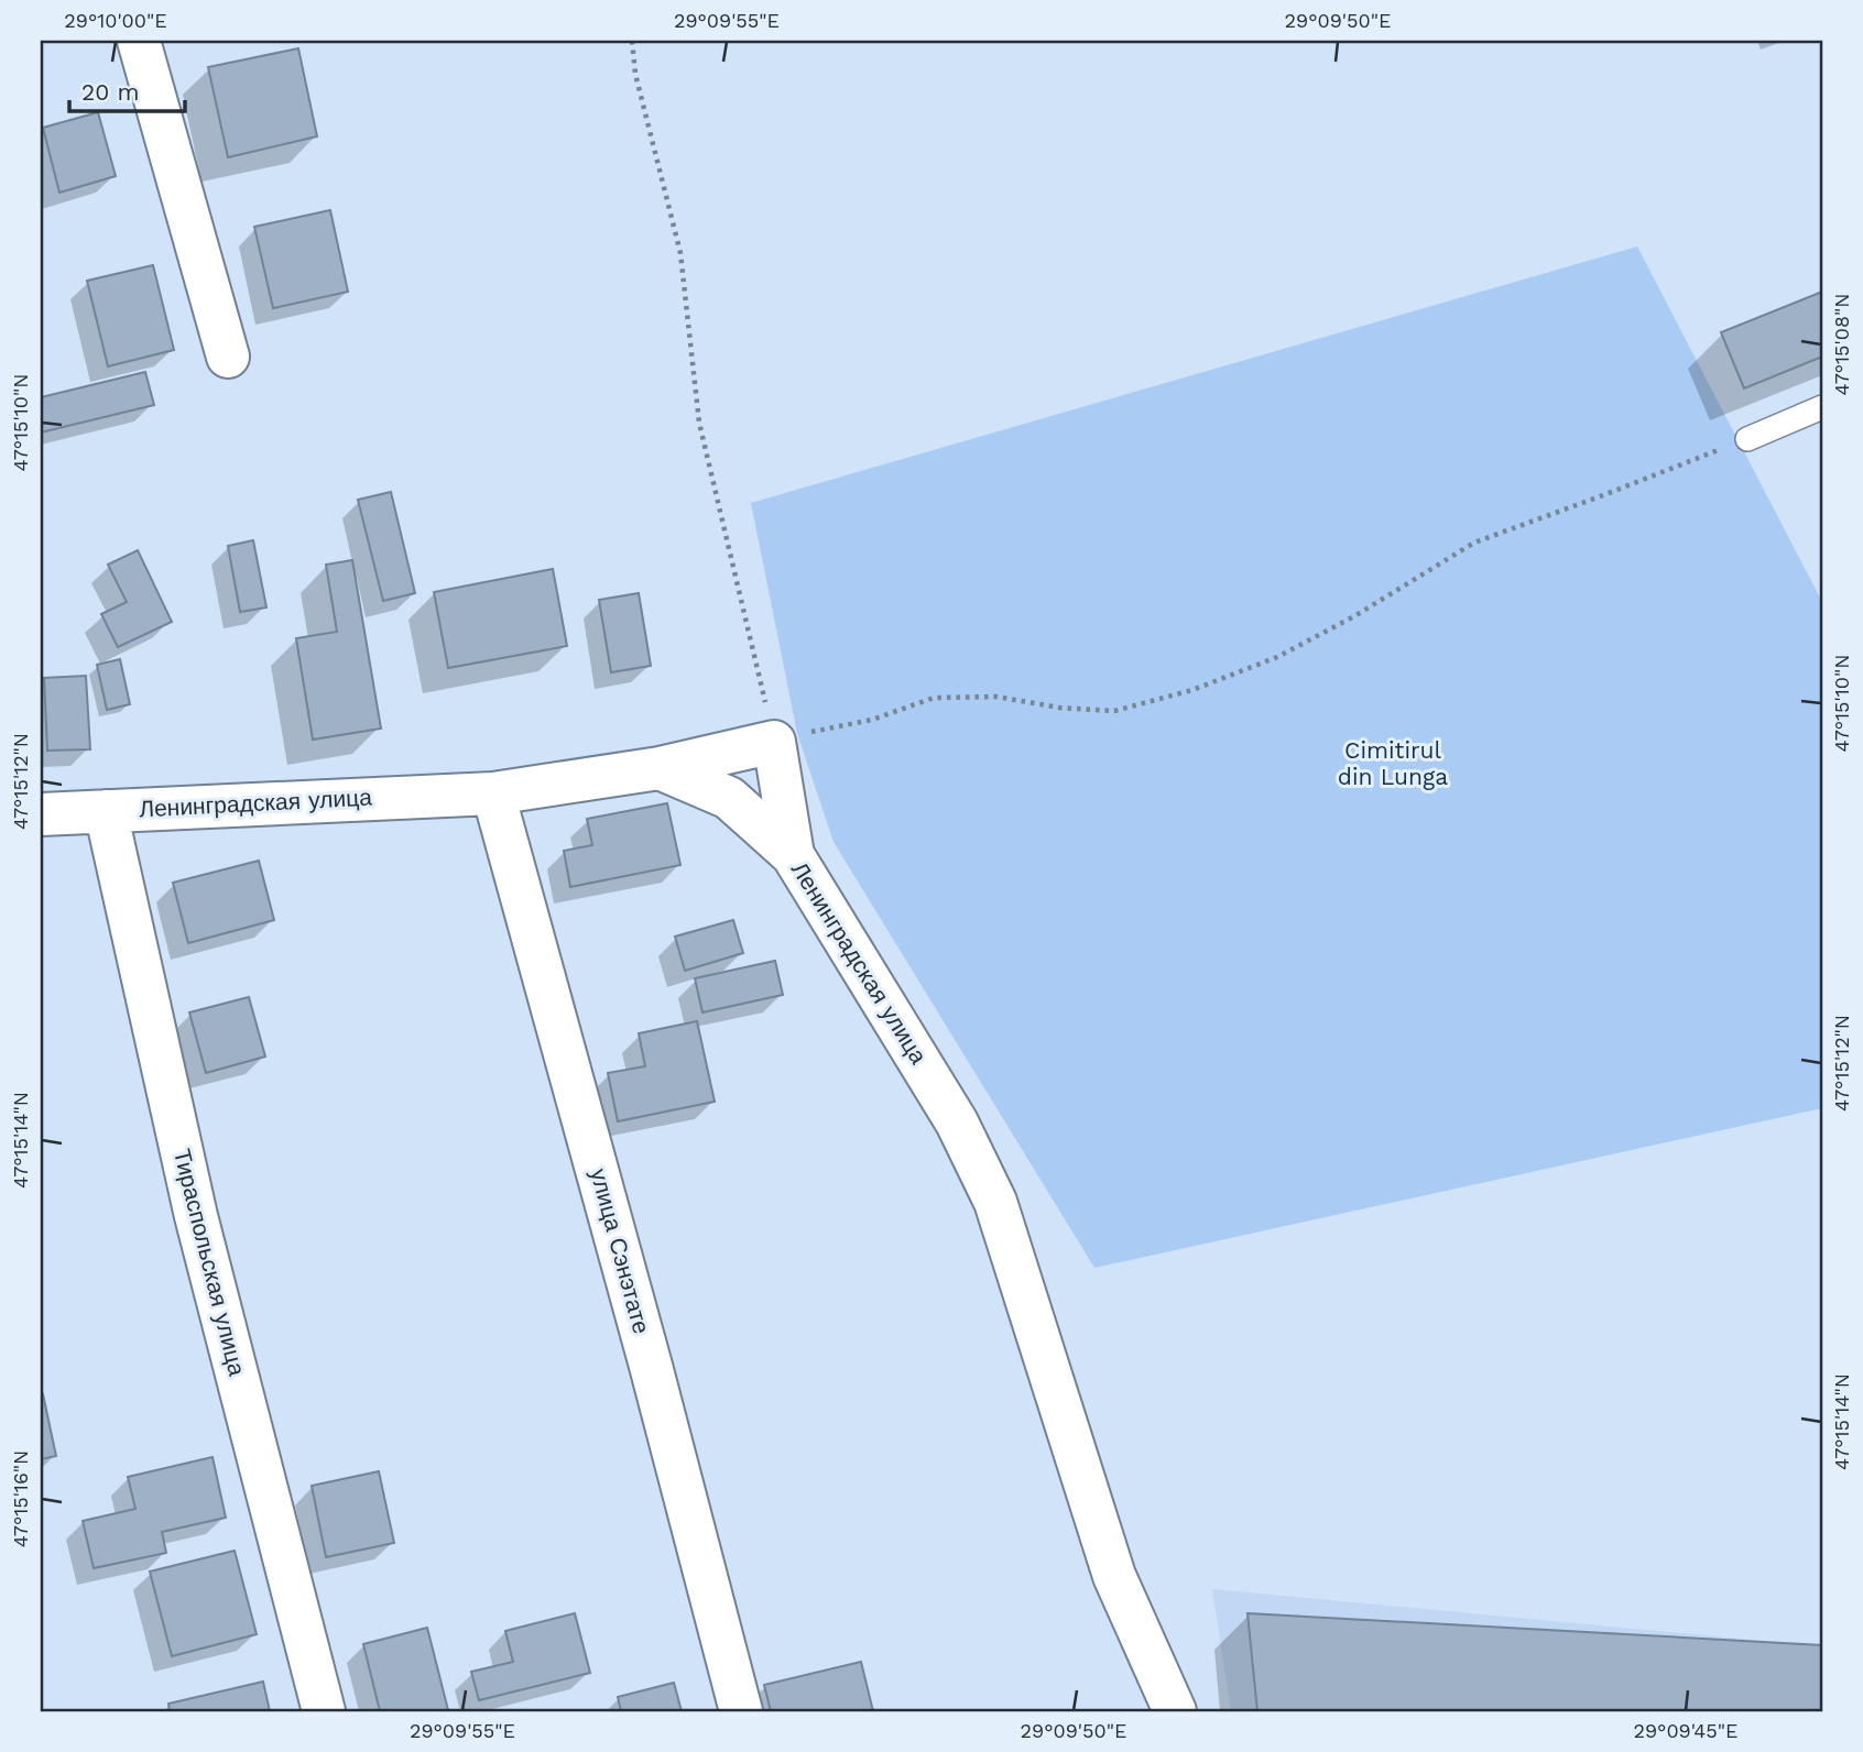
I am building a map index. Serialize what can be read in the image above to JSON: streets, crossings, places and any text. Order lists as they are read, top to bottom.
{
  "streets": {
    "street": ["Ленинградская улица", "улица Сэнэтате", "Тираспольская улица"]
  },
  "crossings": [
    ["Ленинградская улица", "улица Сэнэтате"],
    ["Ленинградская улица", "Тираспольская улица"]
  ],
  "parks": ["Cimitirul din Lunga"],
  "scale_bar": "20 m",
  "coordinates": [
    "29°10'00\"E",
    "29°09'55\"E",
    "29°09'50\"E",
    "47°15'08\"N",
    "47°15'10\"N",
    "47°15'12\"N",
    "47°15'14\"N",
    "47°15'16\"N",
    "29°09'45\"E"
  ]
}
